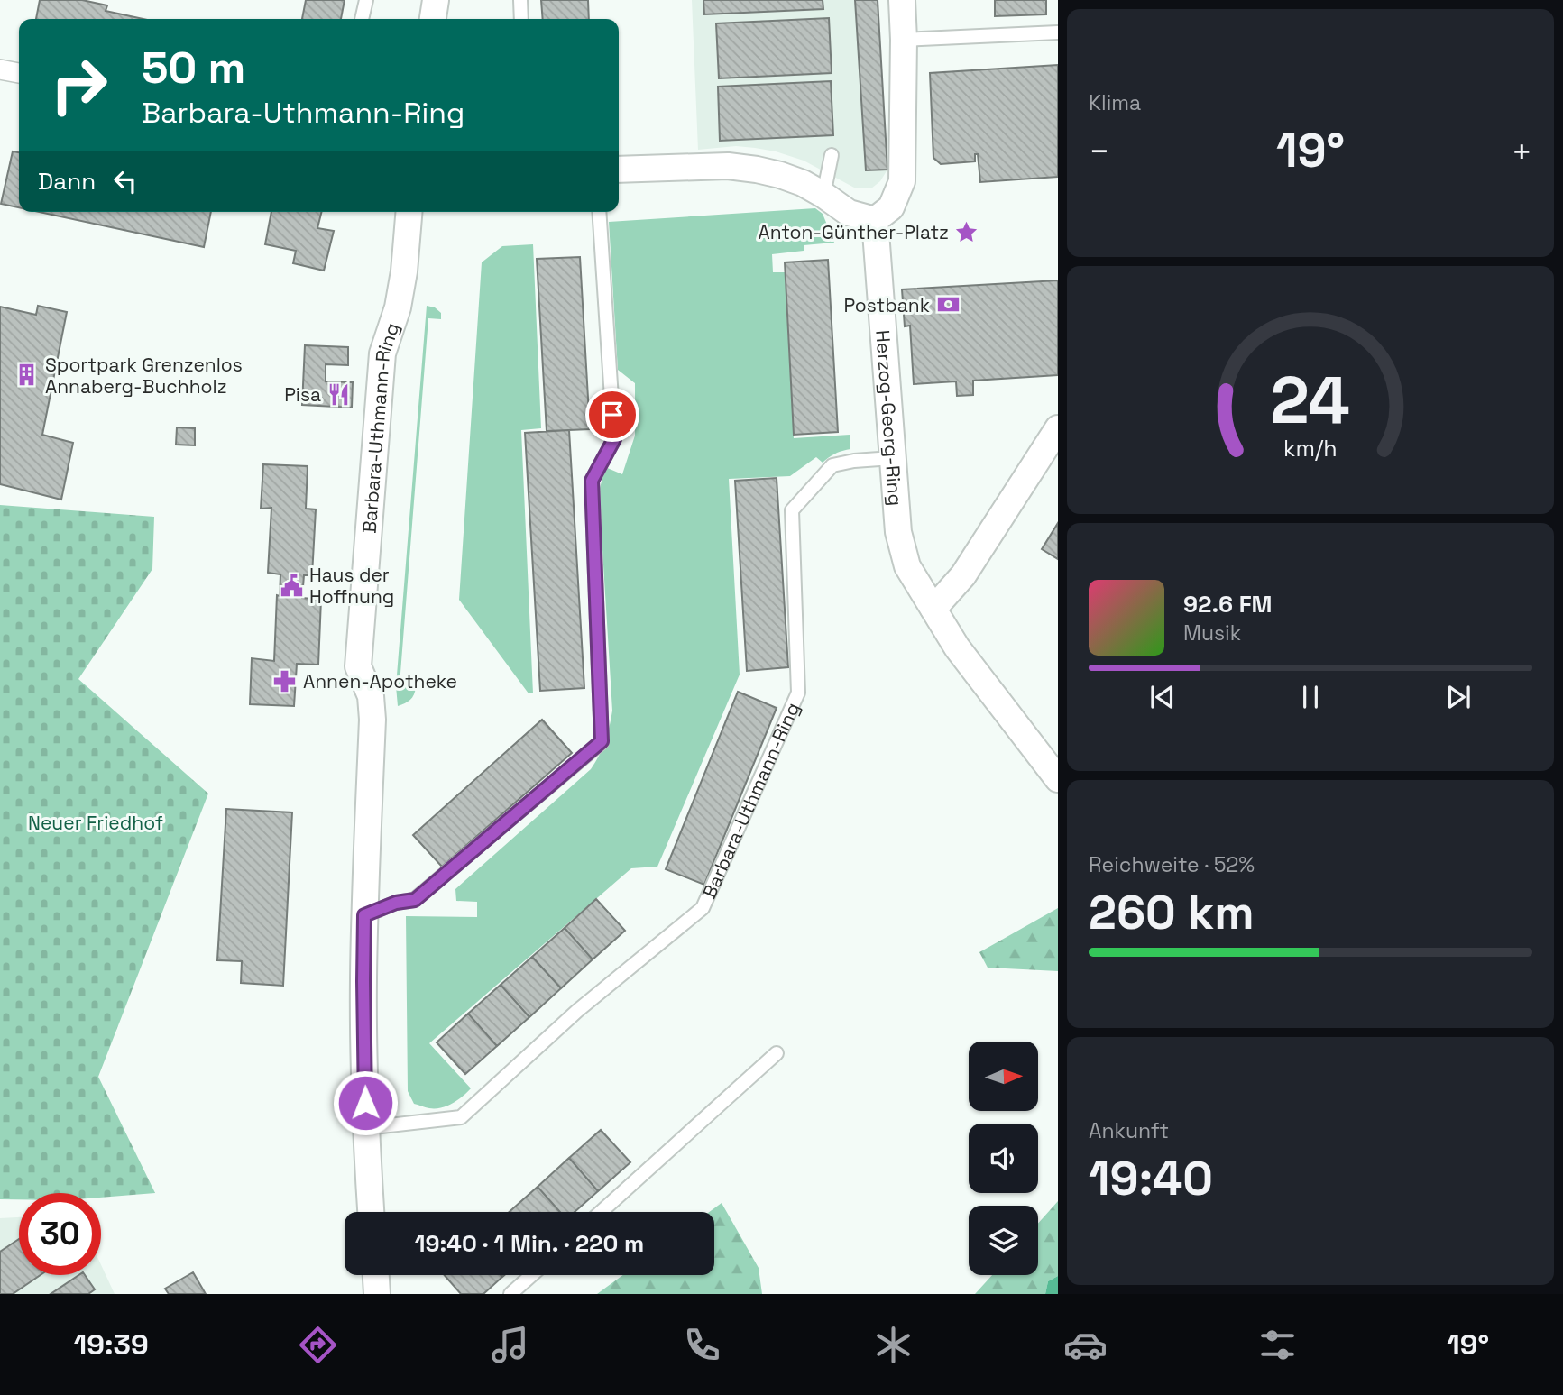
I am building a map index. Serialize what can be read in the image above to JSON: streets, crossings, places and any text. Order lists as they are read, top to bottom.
{
  "streets": {
    "street": ["Herzog-Georg-Ring", "Barbara-Uthmann-Ring"]
  },
  "crossings": [
    ["Herzog-Georg-Ring", "Barbara-Uthmann-Ring"]
  ],
  "parks": ["Neuer Friedhof"],
  "places": {
    "place": ["Anton-Günther-Platz"],
    "bank": ["Postbank"],
    "building": ["Sportpark Grenzenlos Annaberg-Buchholz"],
    "restaurant": ["Pisa"],
    "public building": ["Haus der Hoffnung"],
    "pharmacy": ["Annen-Apotheke"]
  },
  "north": "right",
  "page": {
    "tile": [
      "Klima",
      ["Reichweite · 52%", "260 km"],
      ["Ankunft", "19:40"]
    ],
    "turn": ["50 m", "Barbara-Uthmann-Ring"],
    "heat": ["−", "19°", "+"],
    "then": "Dann",
    "song": ["92.6 FM", "Musik"],
    "limit": "30",
    "trip": "19:40 · 1 Min. · 220 m",
    "tabs": ["19:39", "19°"],
    "gauge": ["24", "km/h"]
  }
}
